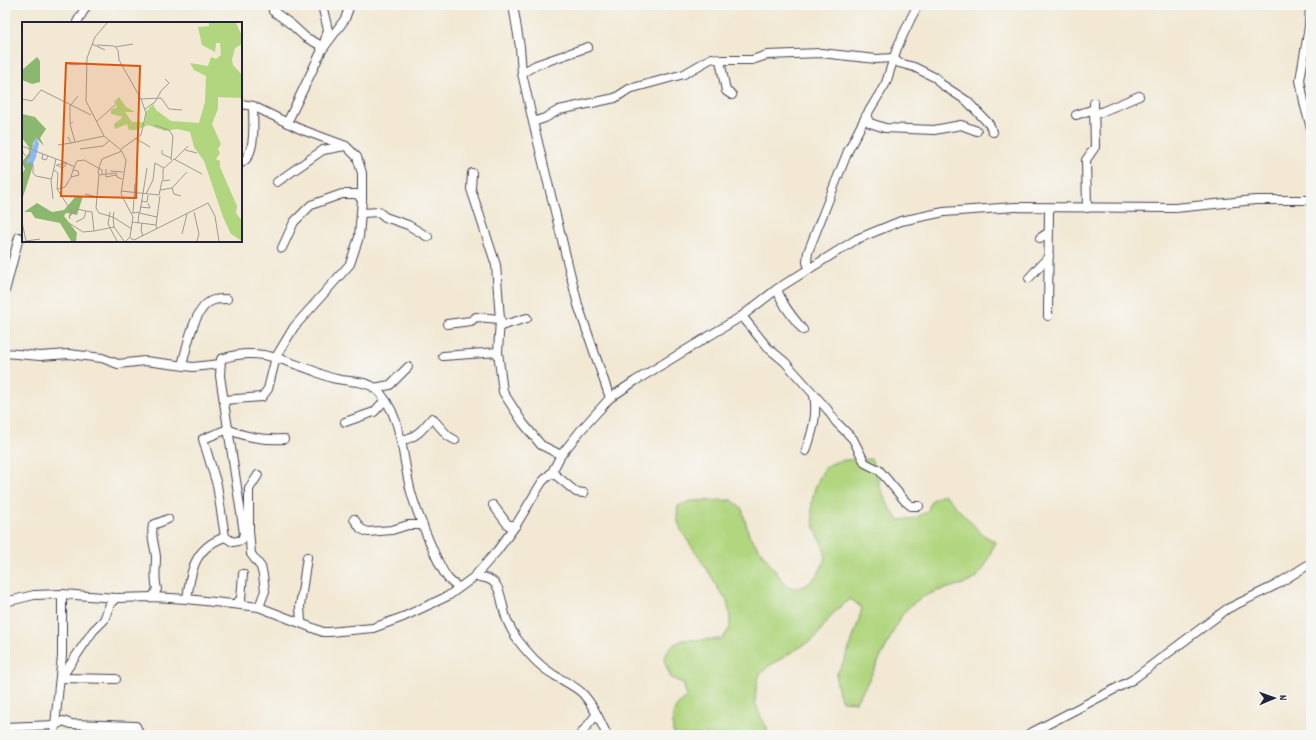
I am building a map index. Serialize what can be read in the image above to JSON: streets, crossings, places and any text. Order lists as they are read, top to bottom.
{
  "north": "right"
}
